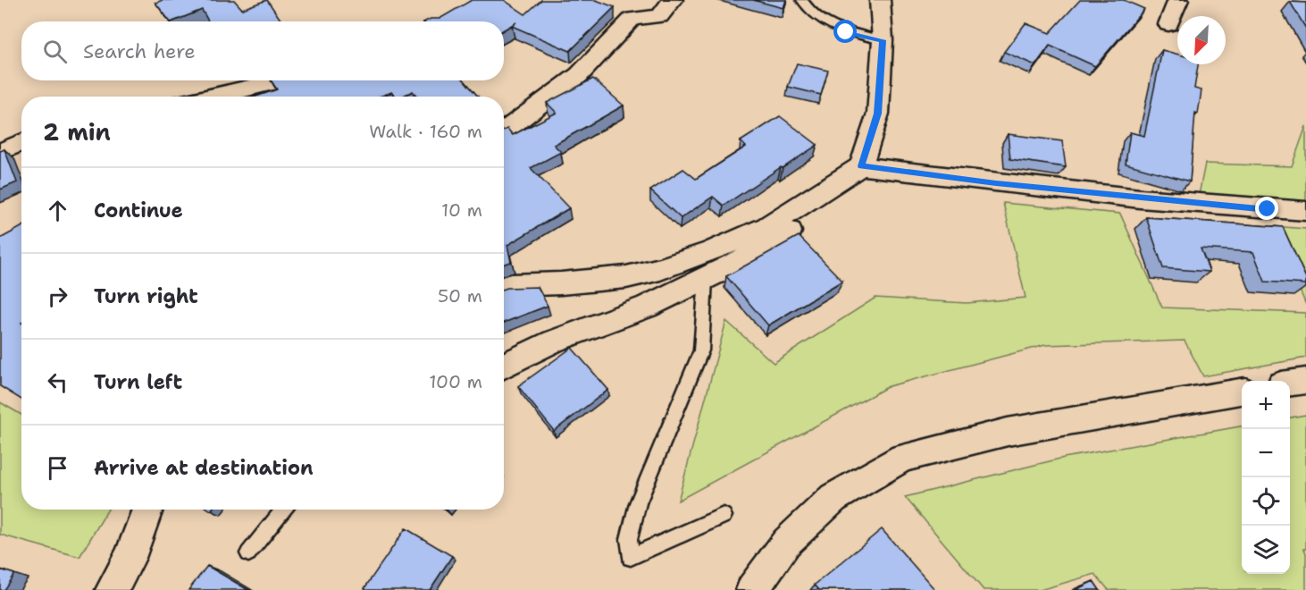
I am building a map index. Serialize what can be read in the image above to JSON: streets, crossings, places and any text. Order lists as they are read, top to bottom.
{
  "north": "bottom left",
  "page": {
    "search": "Search here",
    "heading": ["2 min", "Walk · 160 m"],
    "list": [
      ["Continue", "10 m"],
      ["Turn right", "50 m"],
      ["Turn left", "100 m"],
      "Arrive at destination"
    ],
    "map_buttons": ["+", "−"]
  }
}
